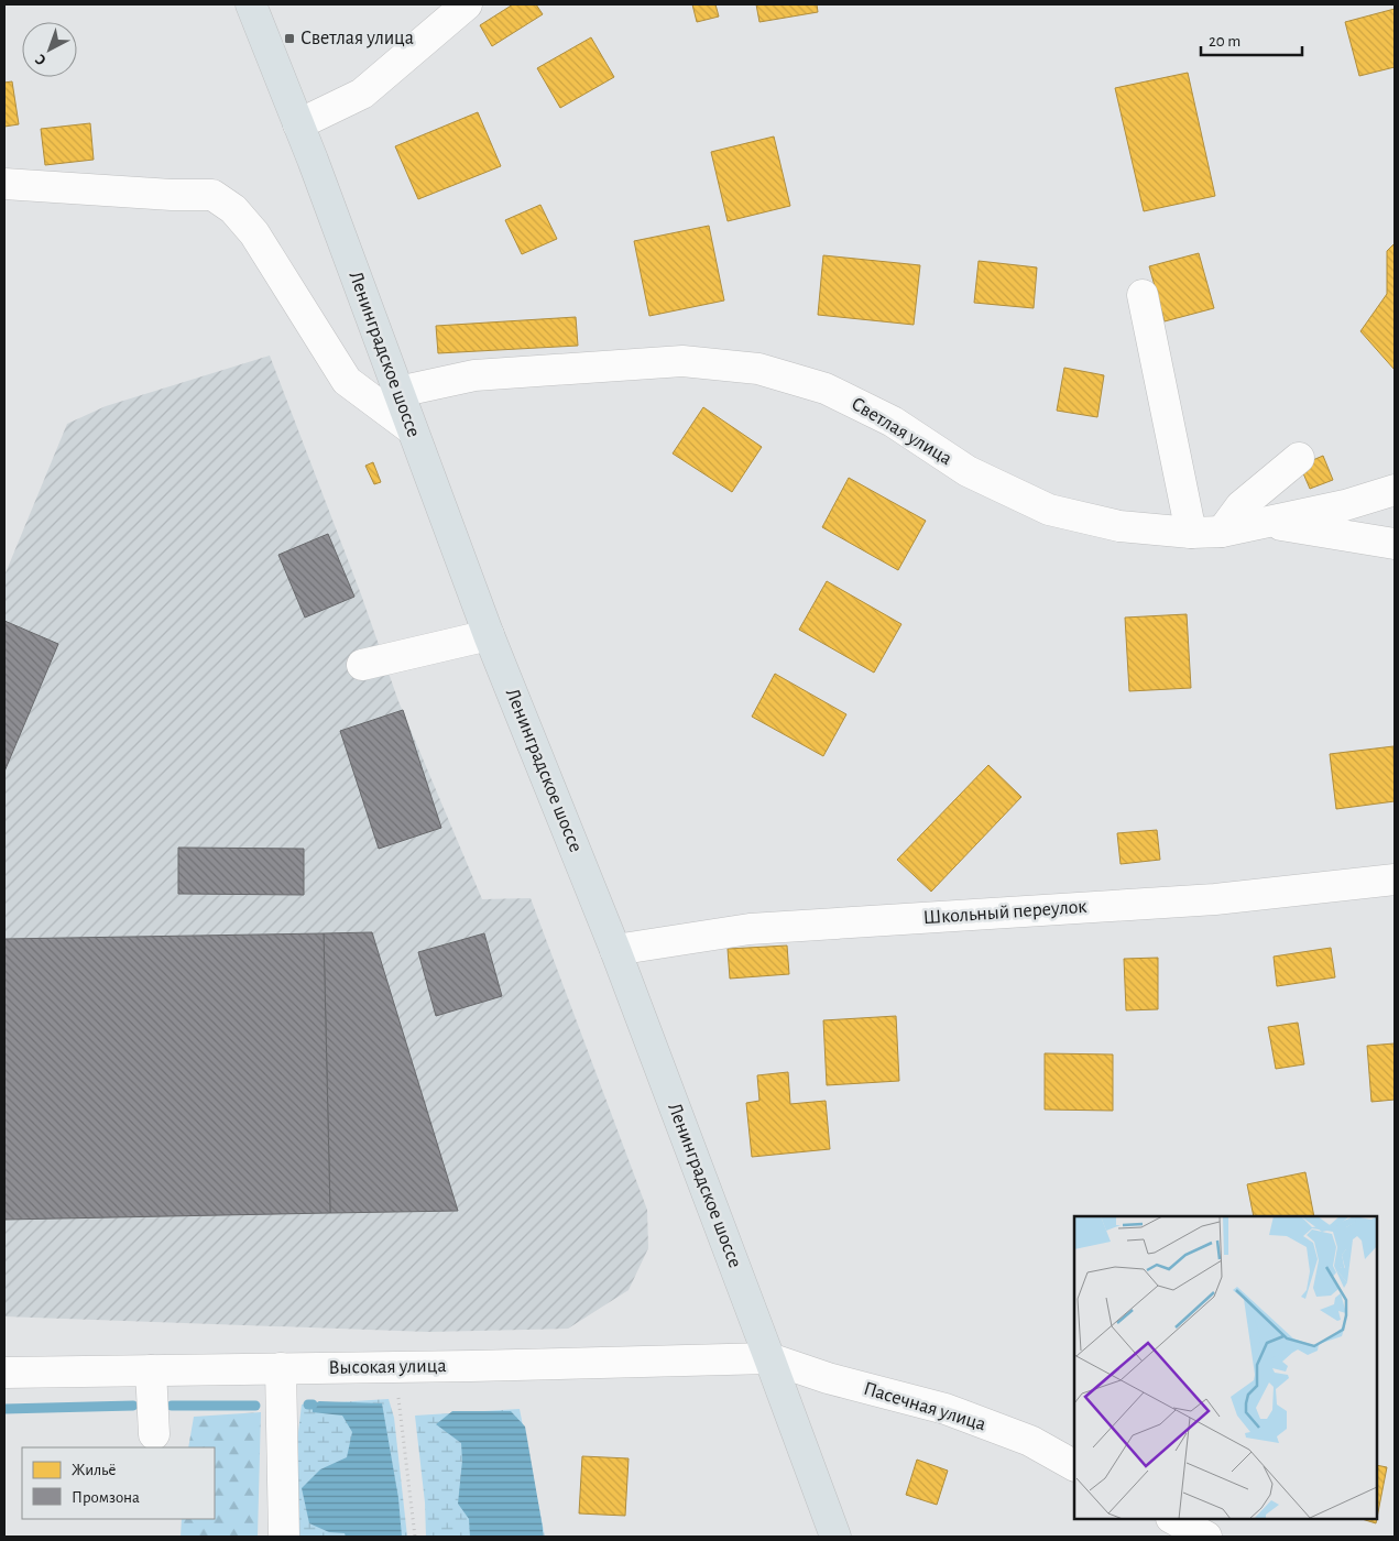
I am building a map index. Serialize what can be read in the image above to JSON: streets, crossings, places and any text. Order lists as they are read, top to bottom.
{
  "streets": {
    "main road": ["Ленинградское шоссе"],
    "street": [
      "Светлая улица",
      "Школьный переулок",
      "Высокая улица",
      "Пасечная улица"
    ]
  },
  "crossings": [
    ["Ленинградское шоссе", "Светлая улица"],
    ["Ленинградское шоссе", "Школьный переулок"],
    ["Ленинградское шоссе", "Высокая улица"],
    ["Ленинградское шоссе", "Пасечная улица"],
    ["Высокая улица", "Пасечная улица"]
  ],
  "places": {
    "transit": ["Светлая улица"]
  },
  "legend": ["Жильё", "Промзона"],
  "scale_bar": "20 m",
  "north": "bottom left"
}
